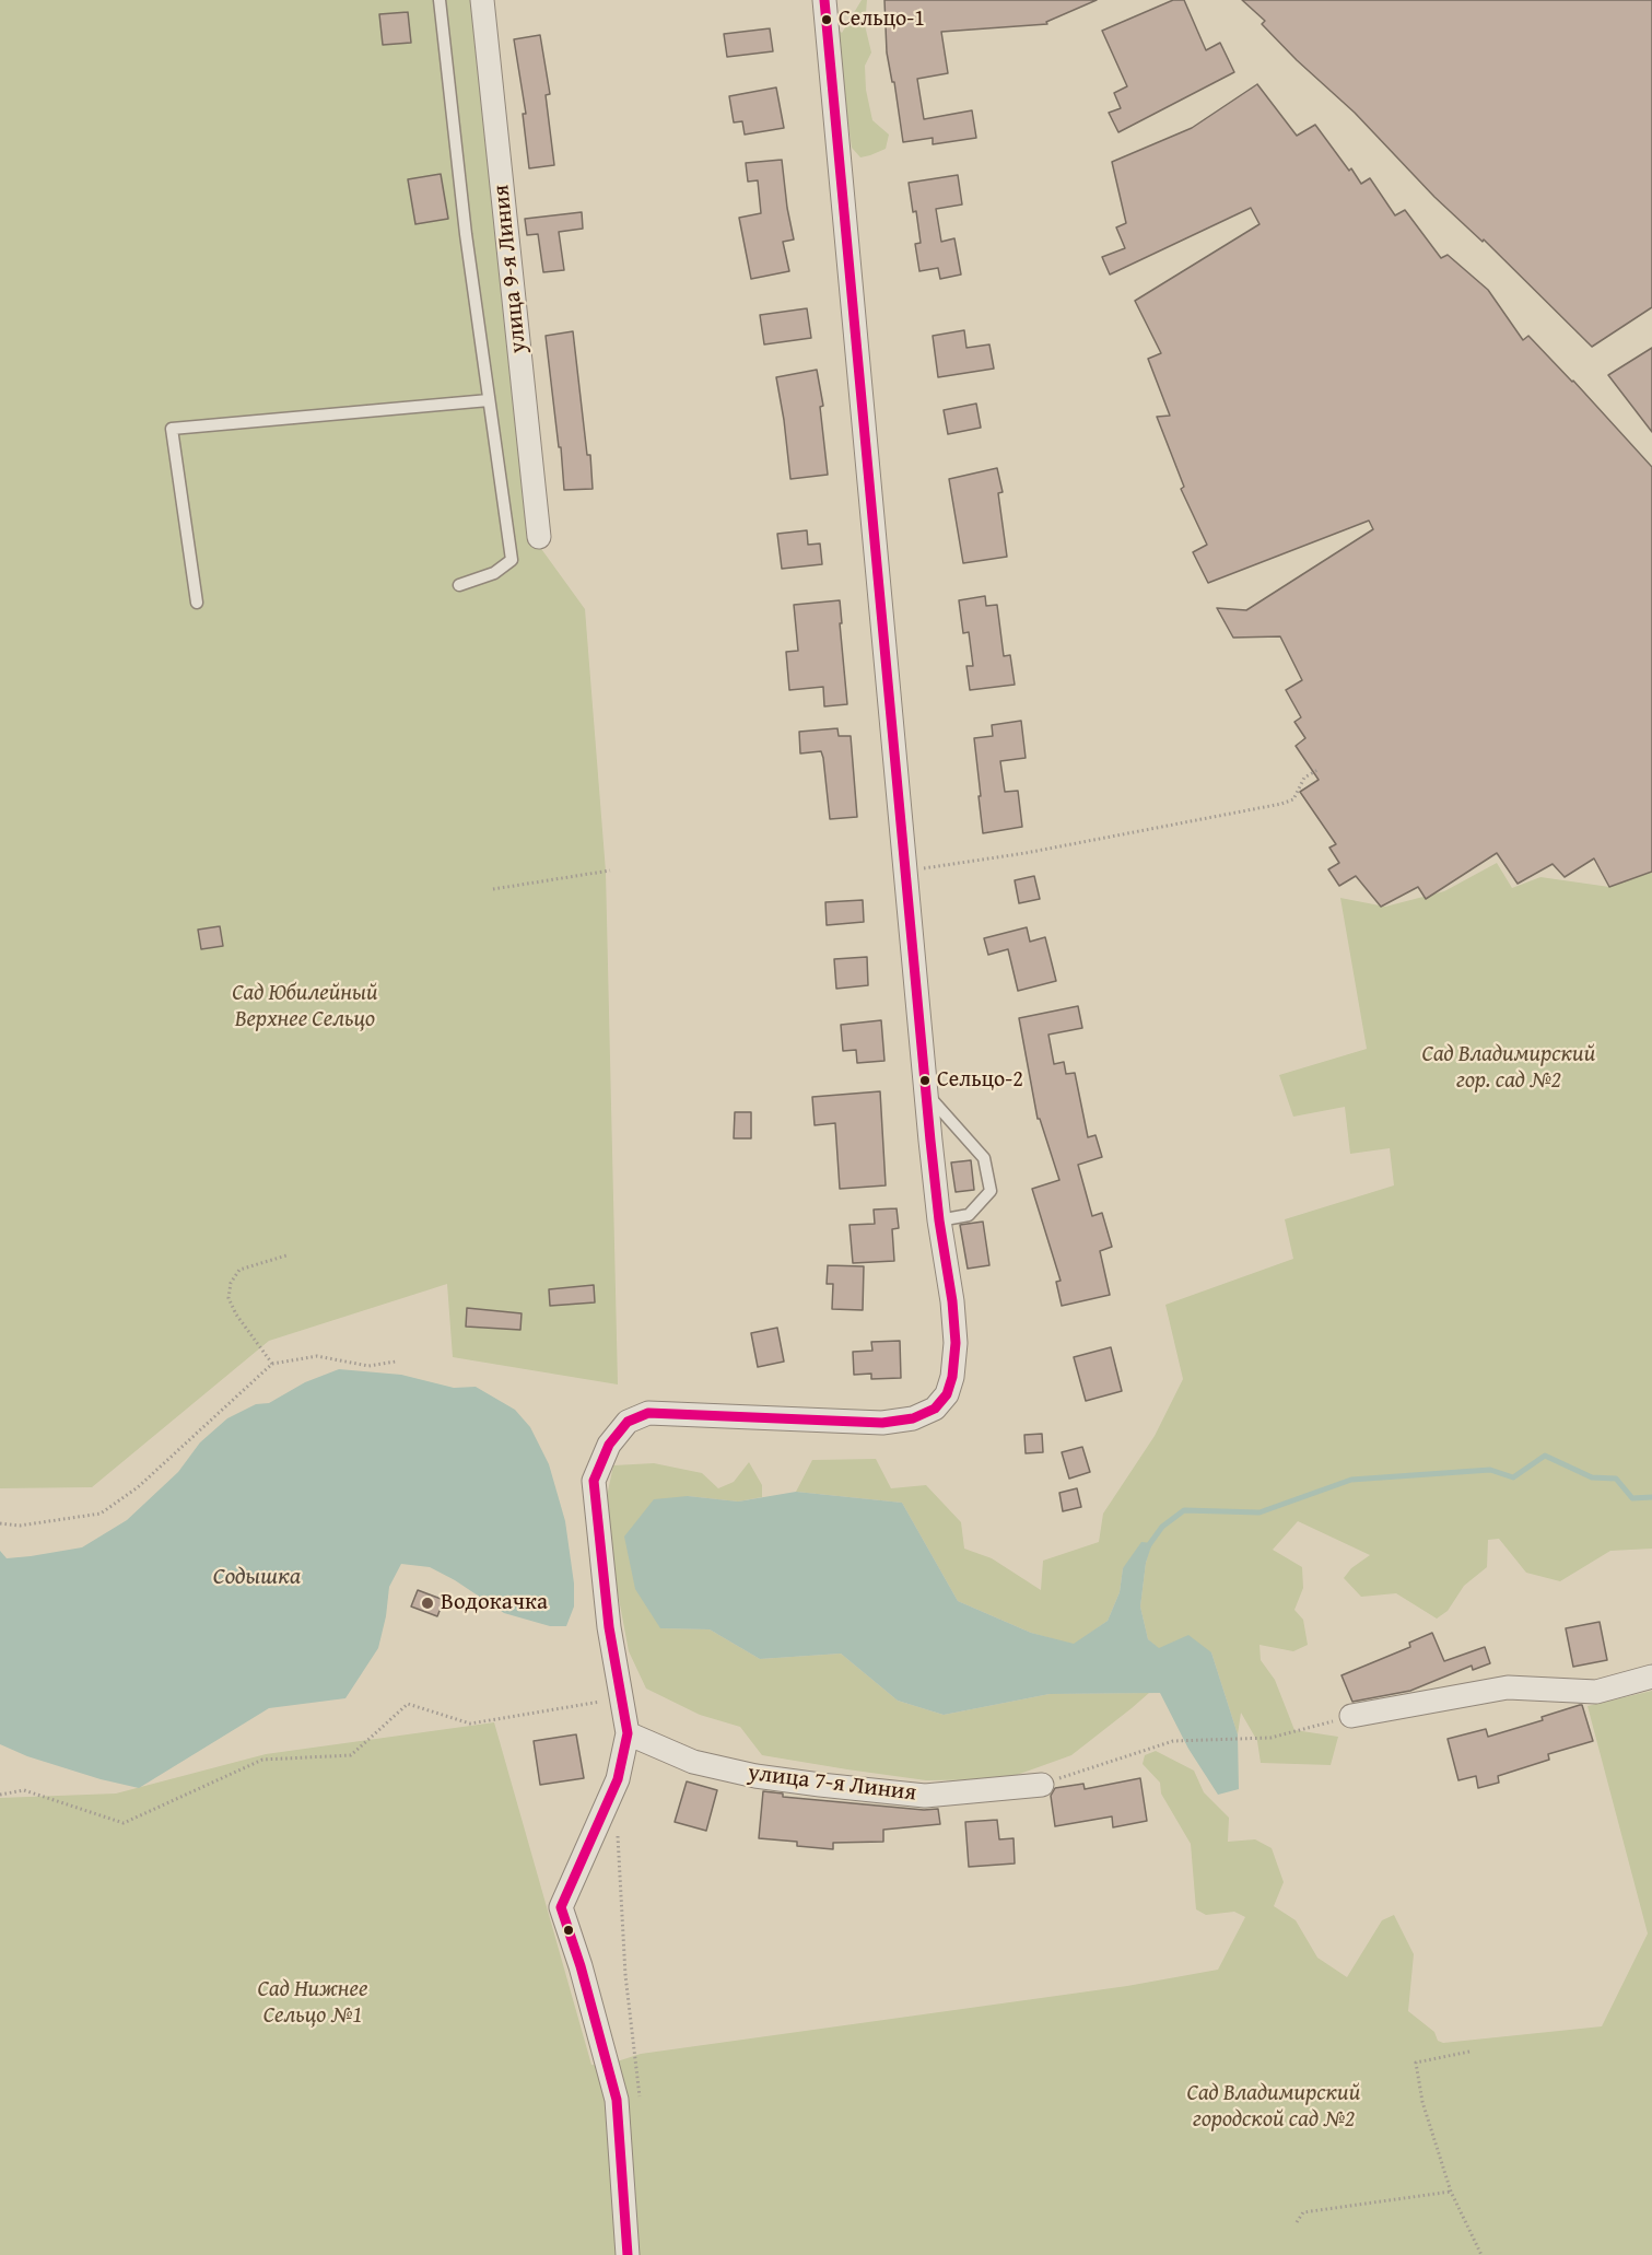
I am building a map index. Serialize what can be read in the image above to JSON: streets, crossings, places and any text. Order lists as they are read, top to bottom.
{
  "streets": {
    "street": ["улица 9-я Линия", "улица 7-я Линия"]
  },
  "water": ["Содышка"],
  "parks": [
    "Сад Юбилейный Верхнее Сельцо",
    "Сад Владимирский гор. сад №2",
    "Сад Нижнее Сельцо №1",
    "Сад Владимирский городской сад №2"
  ],
  "places": ["Сельцо-1", "Сельцо-2", "Водокачка"]
}
